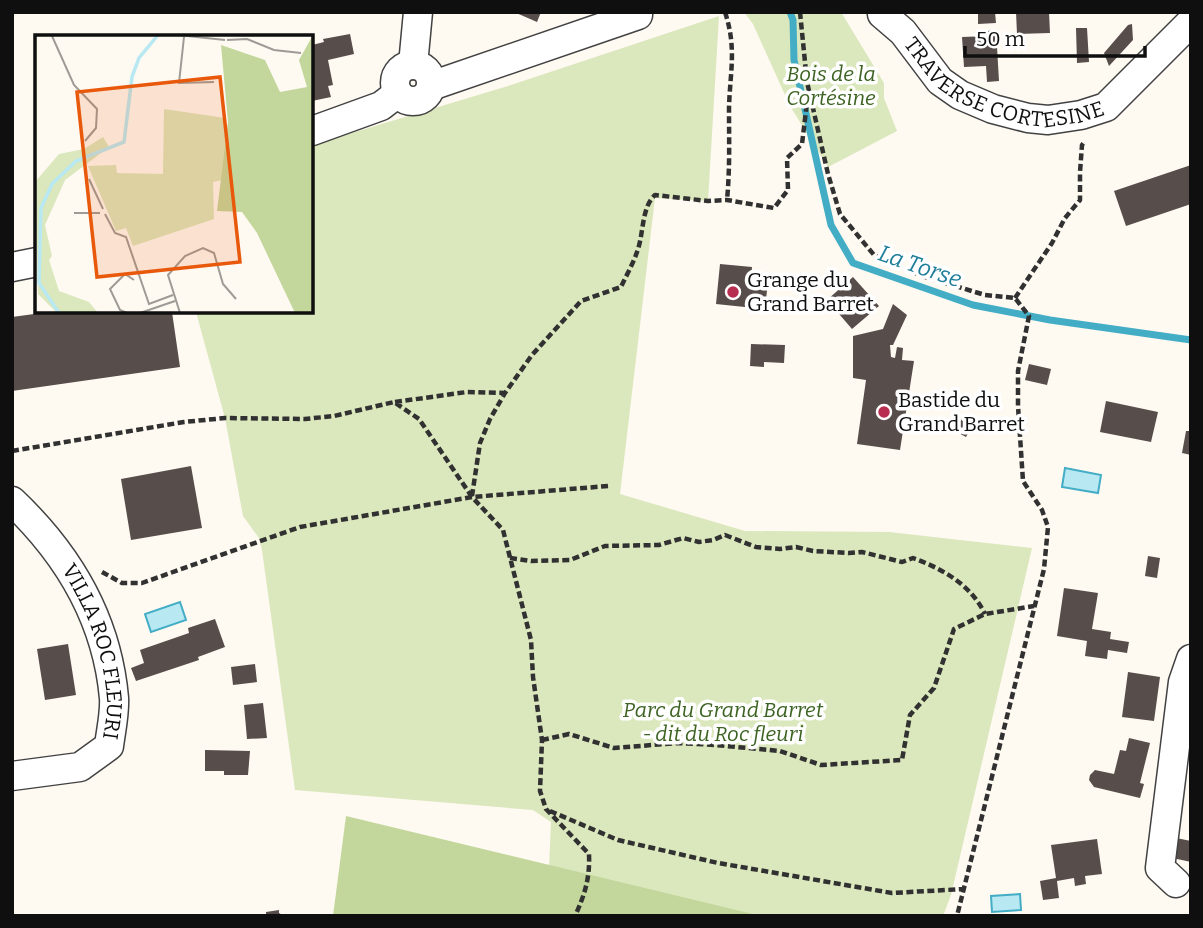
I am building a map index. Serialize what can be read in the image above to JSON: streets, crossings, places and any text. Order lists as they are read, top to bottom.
{
  "streets": {
    "street": ["TRAVERSE CORTESINE", "VILLA ROC FLEURI"]
  },
  "water": ["La Torse"],
  "parks": ["Bois de la Cortésine", "Parc du Grand Barret - dit du Roc fleuri"],
  "places": ["Grange du Grand Barret", "Bastide du Grand Barret"],
  "scale_bar": "50 m"
}
